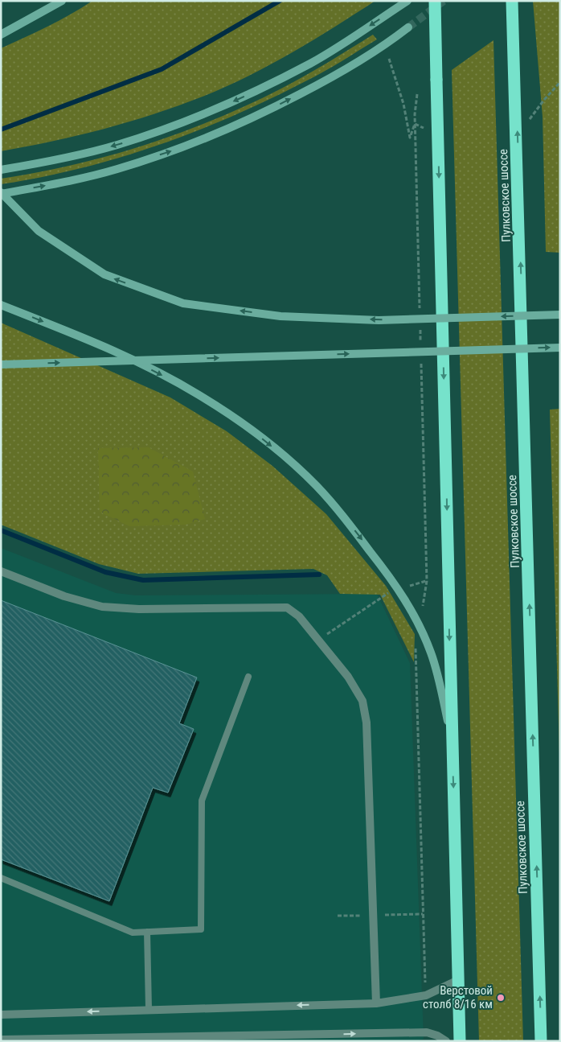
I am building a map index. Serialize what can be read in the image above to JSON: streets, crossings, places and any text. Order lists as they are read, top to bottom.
{
  "streets": {
    "highway": ["Пулковское шоссе"]
  },
  "places": ["Верстовой столб 8/16 км"]
}
